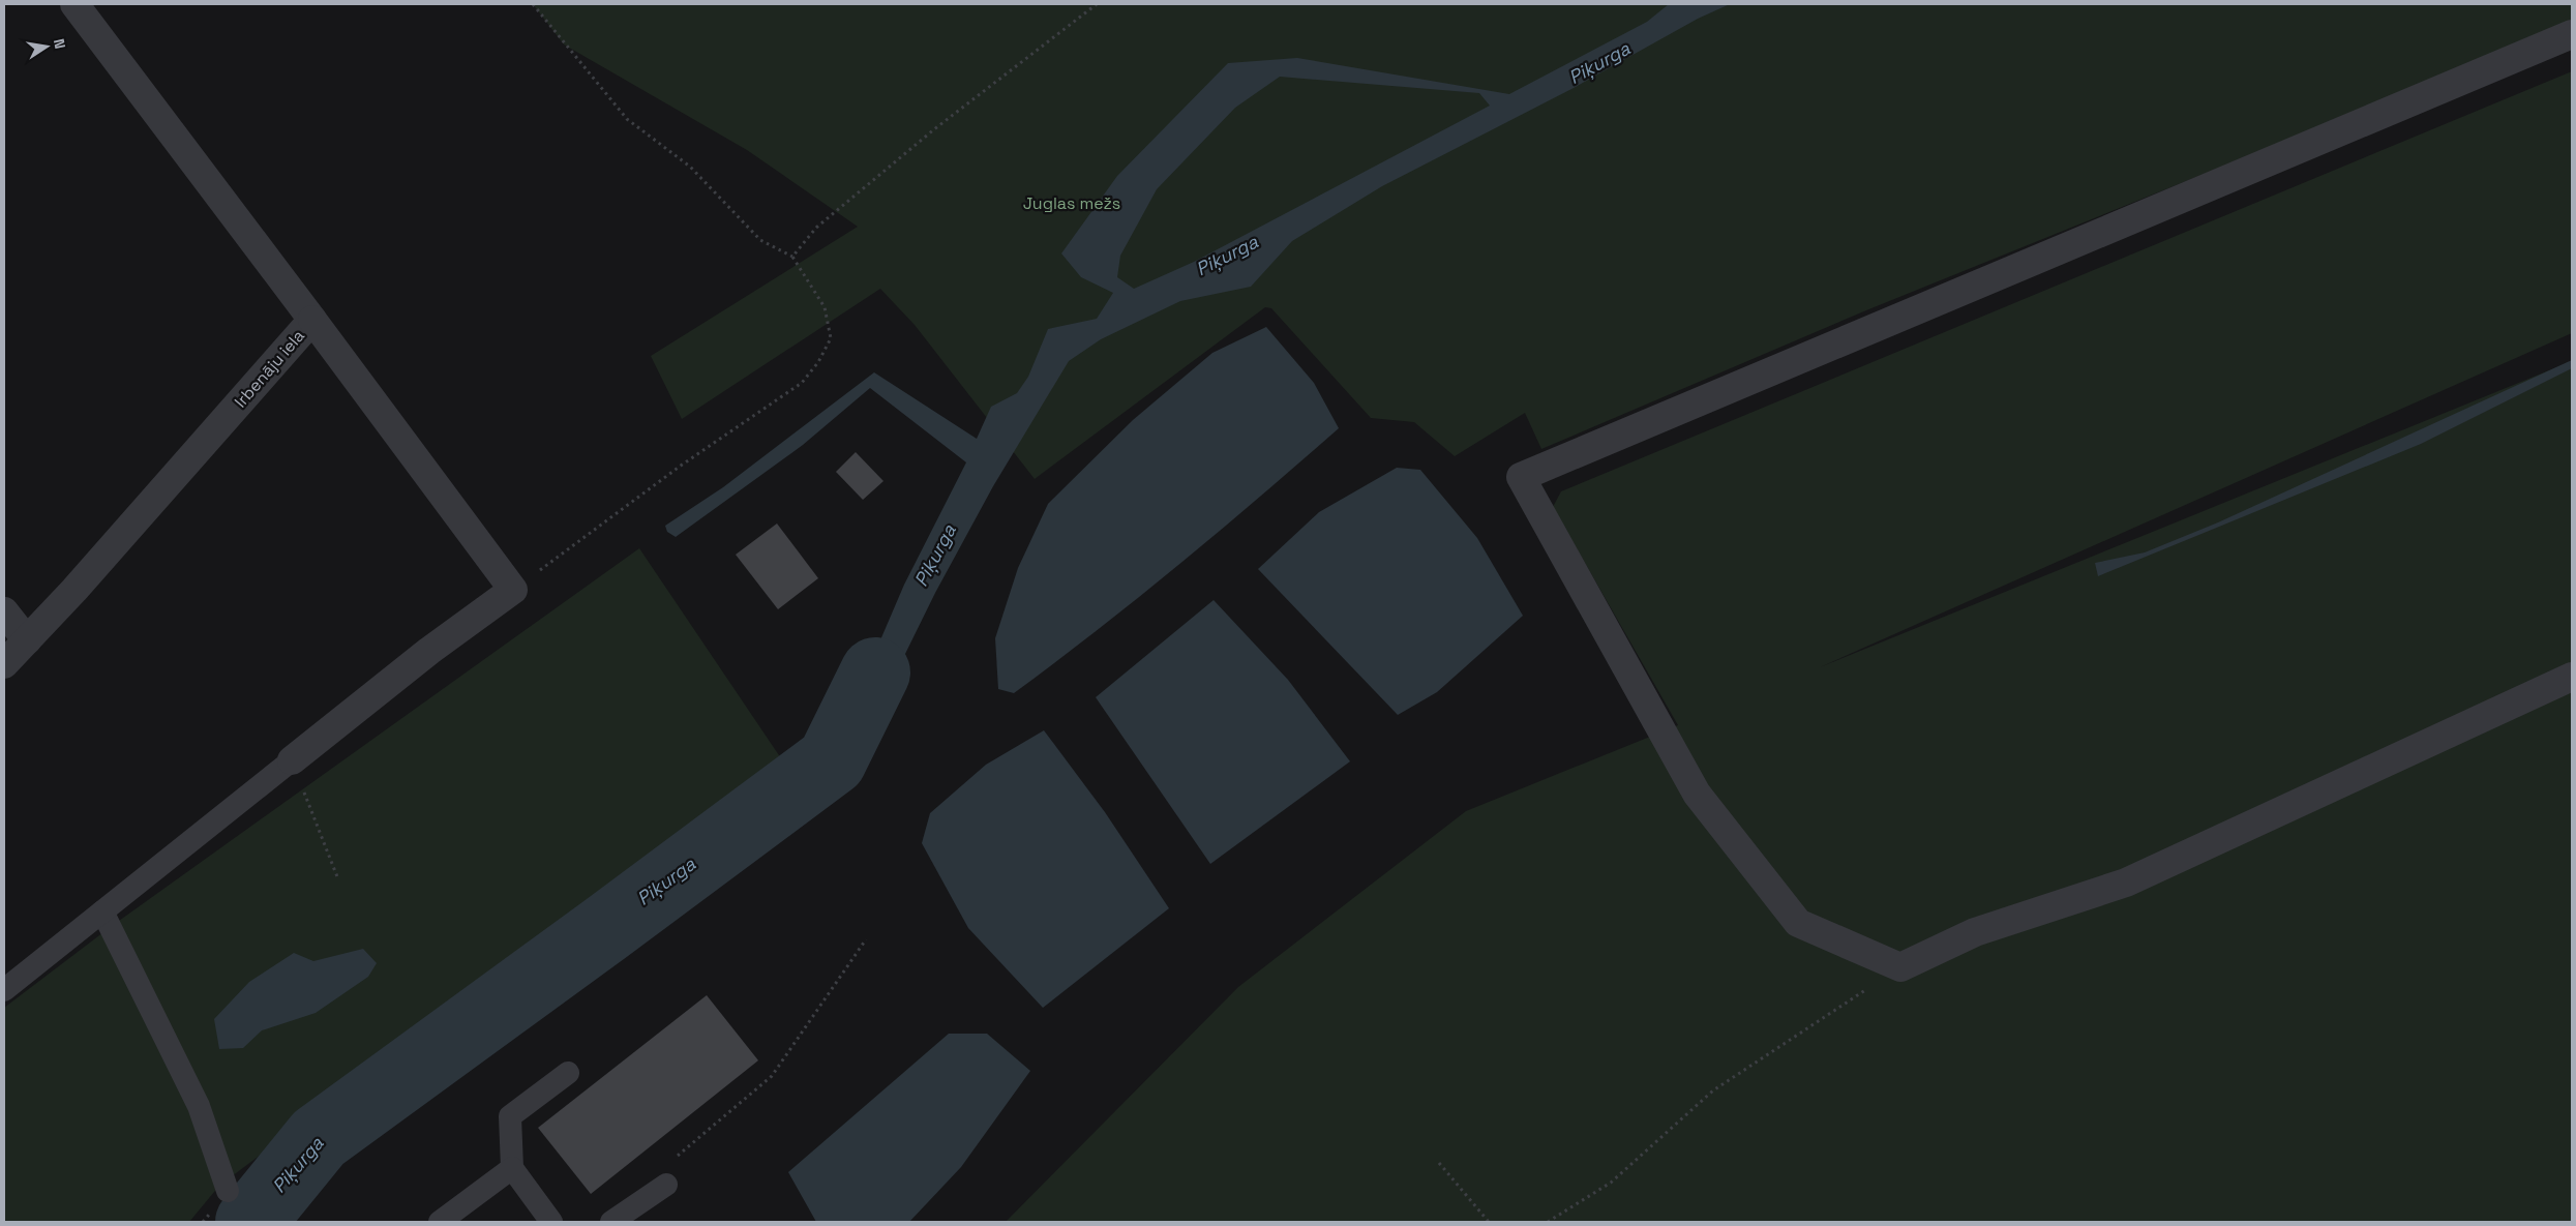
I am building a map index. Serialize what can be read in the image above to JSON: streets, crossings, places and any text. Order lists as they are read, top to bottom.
{
  "streets": {
    "street": ["Irbenāju iela"]
  },
  "water": ["Piķurga"],
  "parks": ["Juglas mežs"],
  "north": "right"
}
